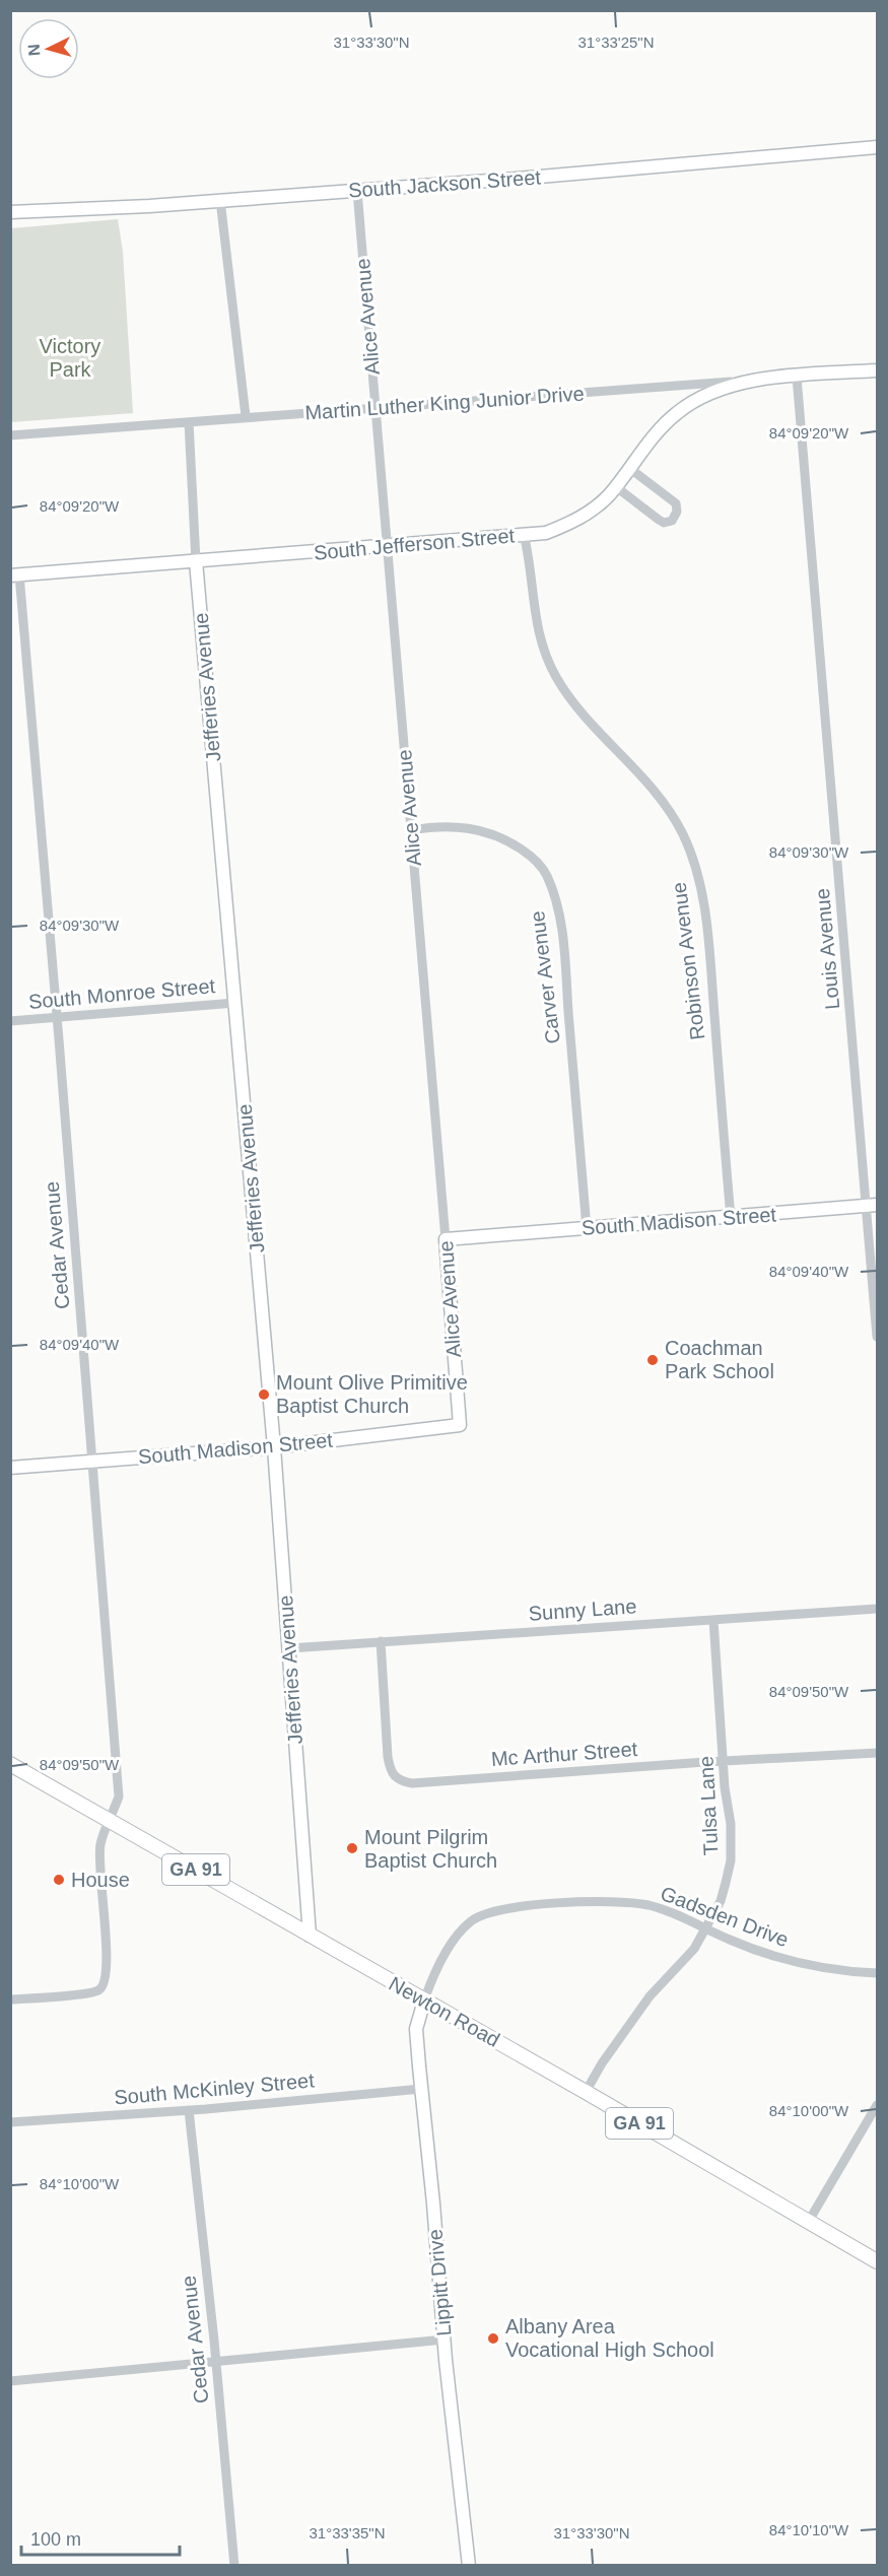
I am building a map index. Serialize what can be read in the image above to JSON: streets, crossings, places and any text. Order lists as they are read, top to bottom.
{
  "streets": {
    "main road": ["GA 91", "Newton Road"],
    "street": [
      "South Jackson Street",
      "Alice Avenue",
      "Martin Luther King Junior Drive",
      "South Jefferson Street",
      "Jefferies Avenue",
      "Louis Avenue",
      "Robinson Avenue",
      "Carver Avenue",
      "South Monroe Street",
      "South Madison Street",
      "Cedar Avenue",
      "Sunny Lane",
      "Mc Arthur Street",
      "Tulsa Lane",
      "Gadsden Drive",
      "South McKinley Street",
      "Lippitt Drive"
    ]
  },
  "crossings": [
    ["South Jackson Street", "Alice Avenue"],
    ["Alice Avenue", "Martin Luther King Junior Drive"],
    ["Alice Avenue", "South Jefferson Street"],
    ["Alice Avenue", "Carver Avenue"],
    ["Alice Avenue", "South Madison Street"],
    ["Martin Luther King Junior Drive", "South Jefferson Street"],
    ["Martin Luther King Junior Drive", "Jefferies Avenue"],
    ["Martin Luther King Junior Drive", "Louis Avenue"],
    ["South Jefferson Street", "Jefferies Avenue"],
    ["South Jefferson Street", "Robinson Avenue"],
    ["South Jefferson Street", "Cedar Avenue"],
    ["Jefferies Avenue", "South Monroe Street"],
    ["Jefferies Avenue", "South Madison Street"],
    ["Jefferies Avenue", "Sunny Lane"],
    ["Jefferies Avenue", "Newton Road"],
    ["Louis Avenue", "South Madison Street"],
    ["Robinson Avenue", "South Madison Street"],
    ["Carver Avenue", "South Madison Street"],
    ["South Monroe Street", "Cedar Avenue"],
    ["South Madison Street", "Cedar Avenue"],
    ["Cedar Avenue", "Newton Road"],
    ["Cedar Avenue", "South McKinley Street"],
    ["Sunny Lane", "Mc Arthur Street"],
    ["Sunny Lane", "Tulsa Lane"],
    ["Mc Arthur Street", "Tulsa Lane"],
    ["Tulsa Lane", "Gadsden Drive"],
    ["Tulsa Lane", "Newton Road"],
    ["Gadsden Drive", "Newton Road"],
    ["Gadsden Drive", "Lippitt Drive"],
    ["Newton Road", "Lippitt Drive"],
    ["South McKinley Street", "Lippitt Drive"]
  ],
  "parks": ["Victory Park"],
  "places": [
    "Coachman Park School",
    "Mount Olive Primitive Baptist Church",
    "Mount Pilgrim Baptist Church",
    "House",
    "Albany Area Vocational High School"
  ],
  "scale_bar": "100 m",
  "north": "left",
  "coordinates": [
    "31°33'30\"N",
    "31°33'25\"N",
    "84°09'20\"W",
    "84°09'30\"W",
    "84°09'40\"W",
    "84°09'50\"W",
    "84°10'00\"W",
    "84°10'10\"W",
    "31°33'35\"N"
  ]
}
